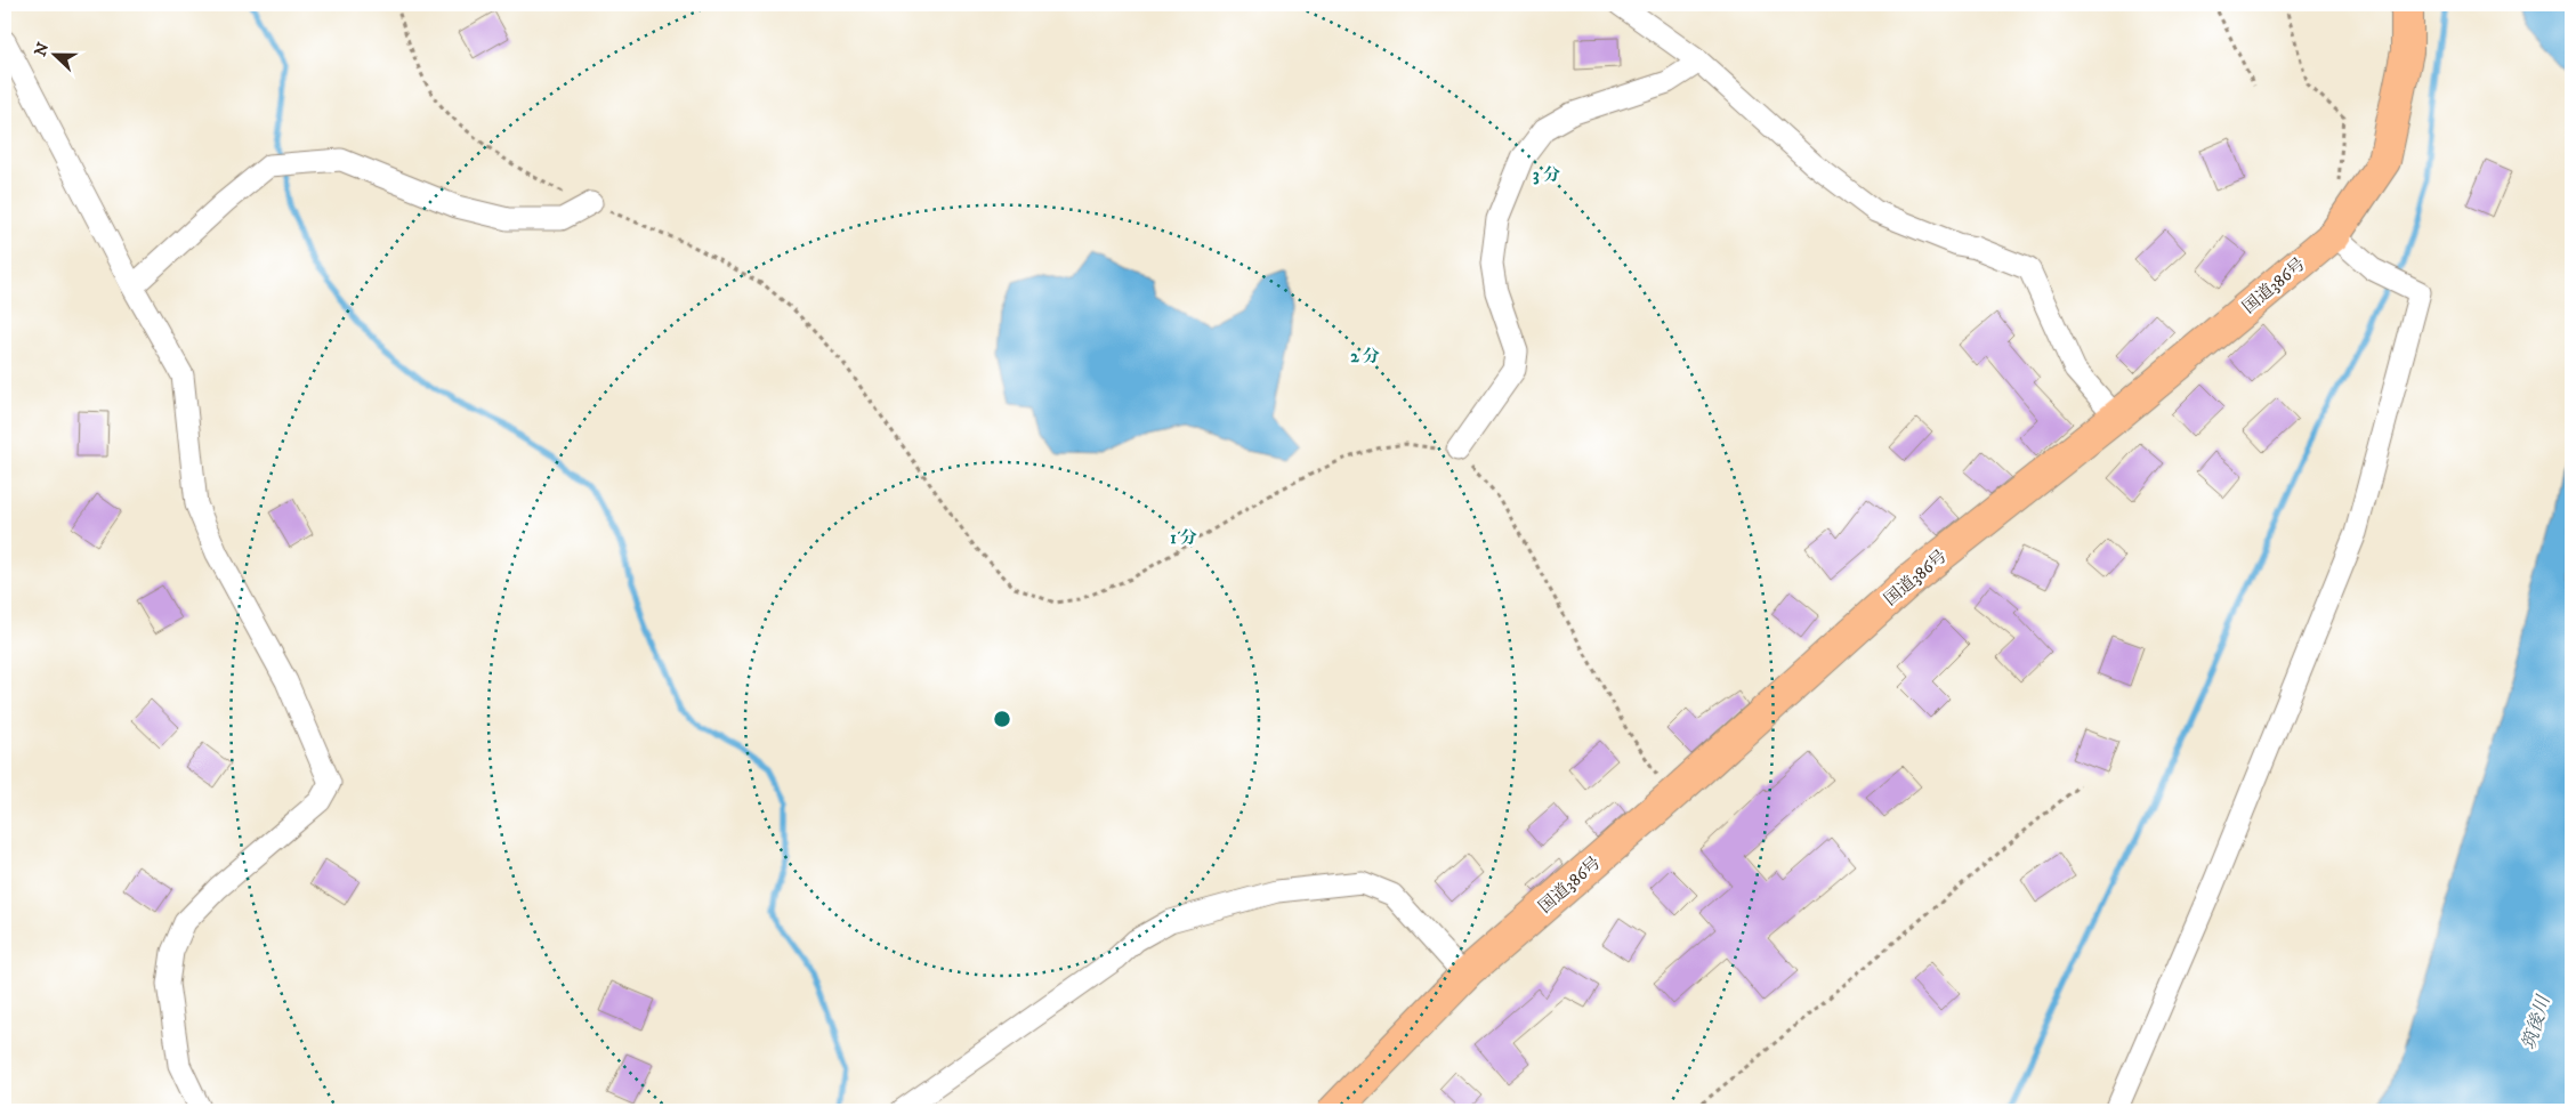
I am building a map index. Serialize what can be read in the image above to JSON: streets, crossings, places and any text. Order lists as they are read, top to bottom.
{
  "streets": {
    "highway": ["国道386号"]
  },
  "water": ["筑後川"],
  "north": "left",
  "rings": ["3 分", "2 分", "1 分"]
}
